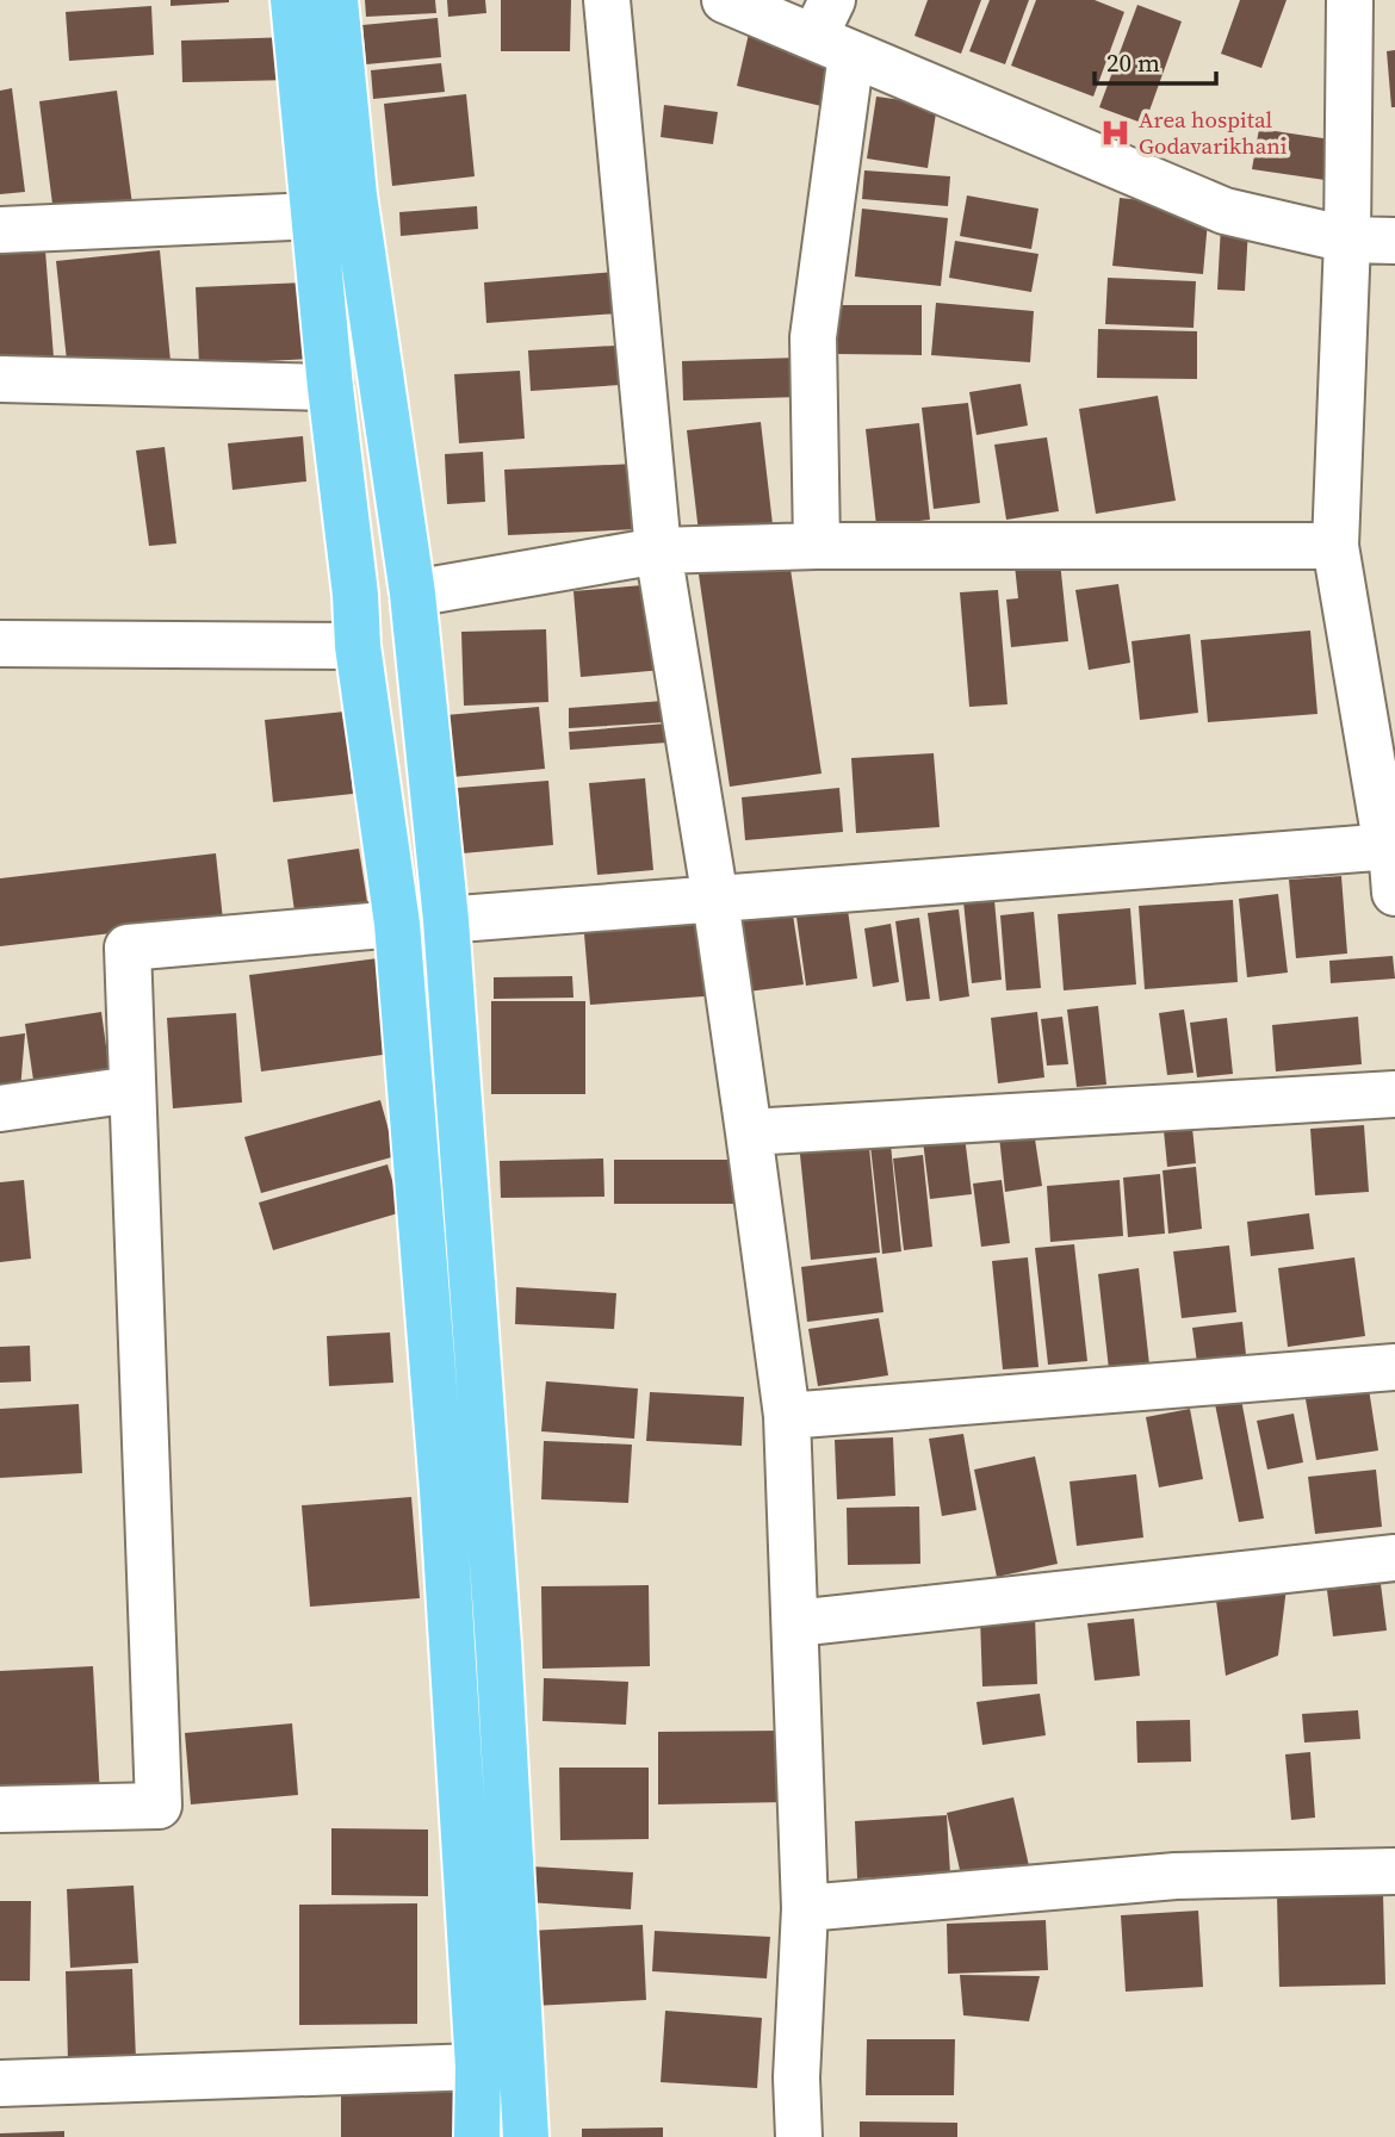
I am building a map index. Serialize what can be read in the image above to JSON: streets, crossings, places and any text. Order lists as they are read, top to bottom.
{
  "places": {
    "hospital": ["Area hospital Godavarikhani"]
  },
  "scale_bar": "20 m"
}
